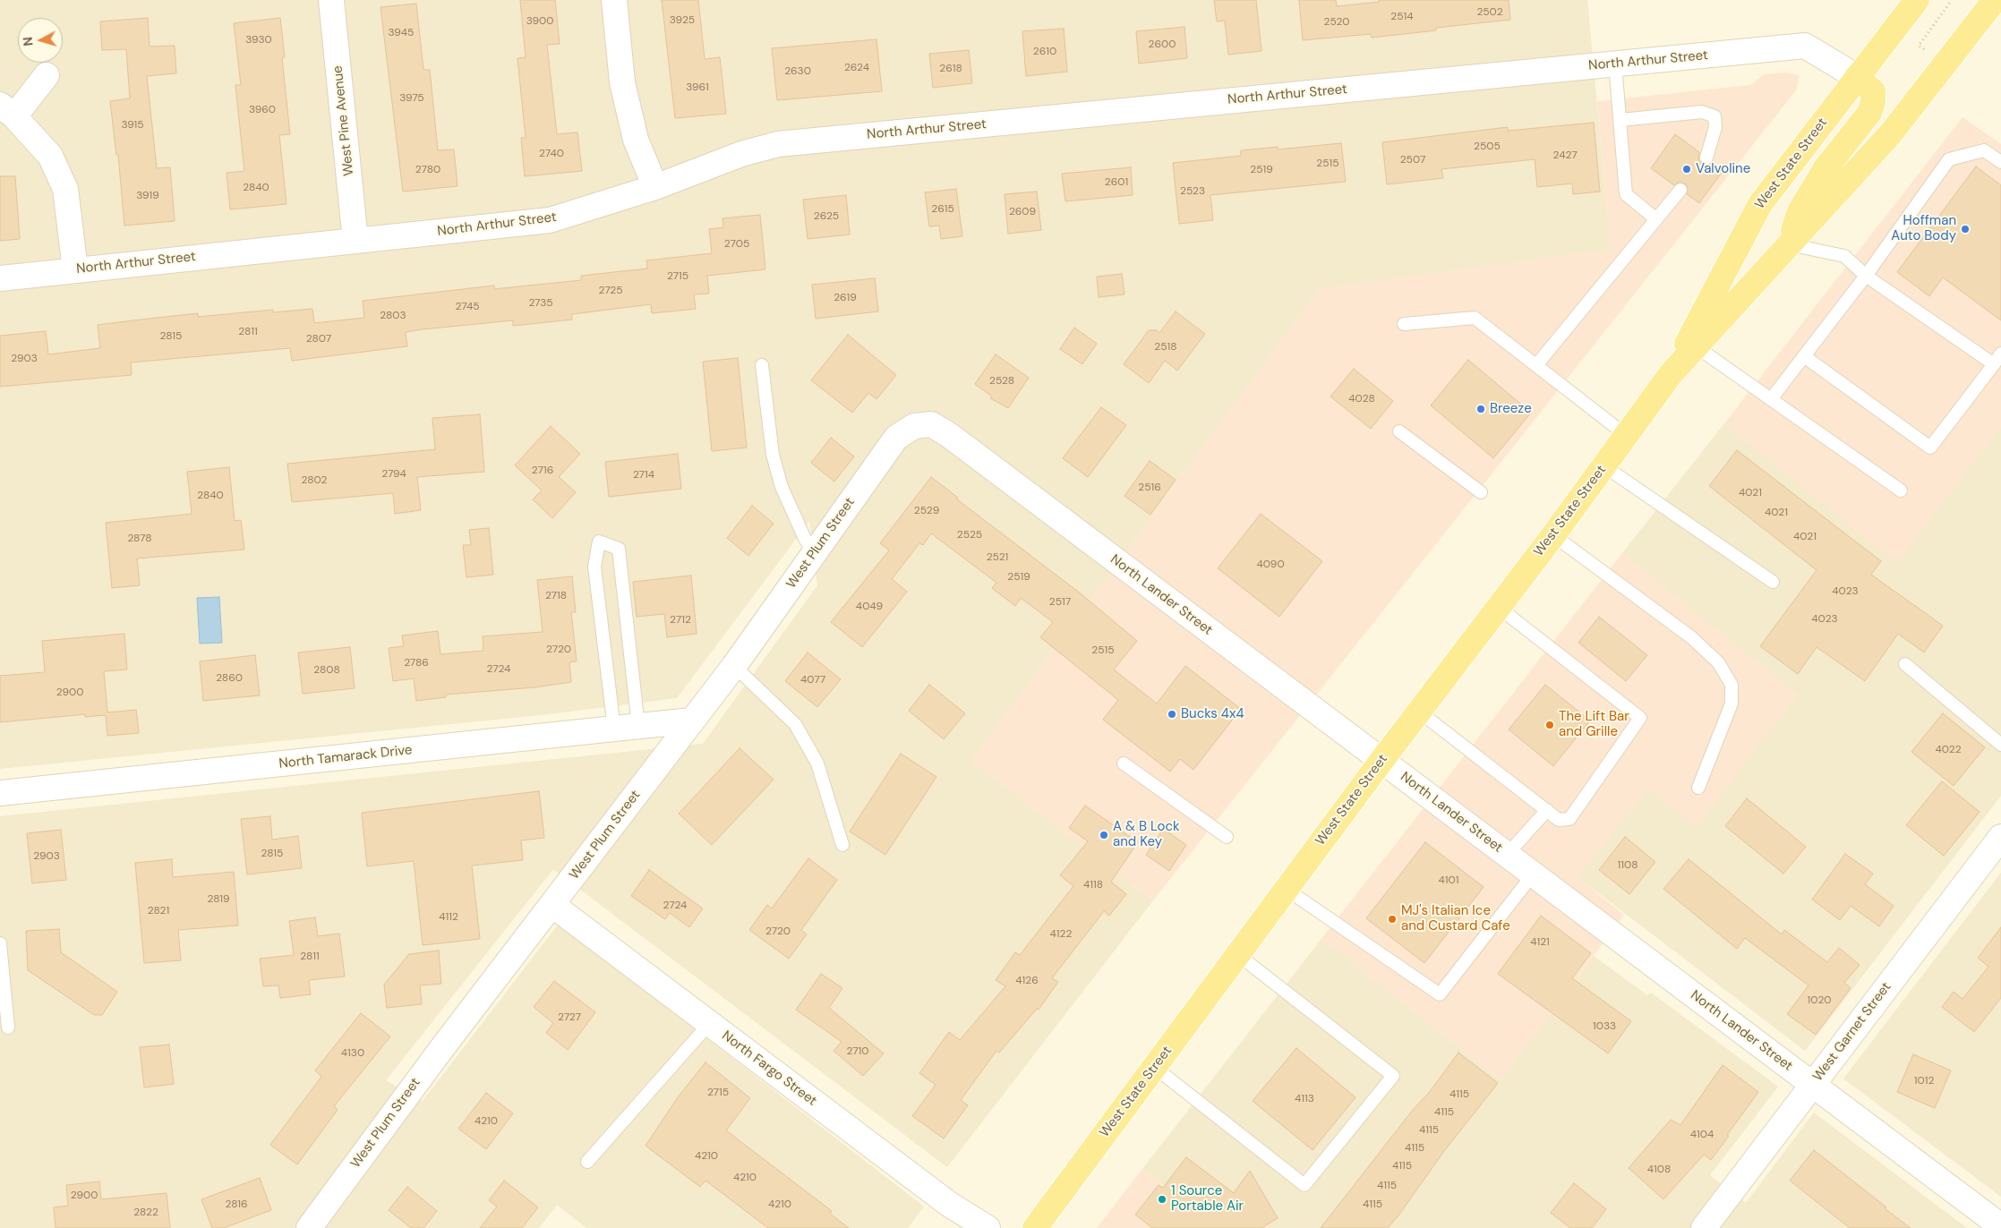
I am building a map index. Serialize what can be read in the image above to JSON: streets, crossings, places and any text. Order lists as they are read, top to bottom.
{
  "streets": {
    "main road": ["West State Street"],
    "street": [
      "North Arthur Street",
      "West Pine Avenue",
      "West Plum Street",
      "North Lander Street",
      "North Tamarack Drive",
      "West Garnet Street",
      "North Fargo Street"
    ]
  },
  "crossings": [
    ["North Arthur Street", "West Pine Avenue"],
    ["North Arthur Street", "West State Street"],
    ["West State Street", "North Lander Street"],
    ["West Plum Street", "North Lander Street"],
    ["West Plum Street", "North Tamarack Drive"],
    ["West Plum Street", "North Fargo Street"],
    ["North Lander Street", "West Garnet Street"]
  ],
  "places": [
    "Valvoline",
    "Hoffman Auto Body",
    "Breeze",
    "Bucks 4x4",
    "The Lift Bar and Grille",
    "A & B Lock and Key",
    "MJ's Italian Ice and Custard Cafe",
    "1 Source Portable Air"
  ],
  "house_numbers": [
    "2502",
    "2514",
    "3925",
    "3900",
    "2520",
    "3945",
    "3930",
    "2600",
    "2610",
    "2624",
    "2618",
    "2630",
    "3961",
    "3975",
    "3960",
    "3915",
    "2505",
    "2740",
    "2427",
    "2507",
    "2515",
    "2780",
    "2519",
    "2601",
    "2840",
    "2523",
    "3919",
    "2615",
    "2609",
    "2625",
    "2705",
    "2715",
    "2725",
    "2619",
    "2735",
    "2745",
    "2803",
    "2811",
    "2815",
    "2807",
    "2518",
    "2903",
    "2528",
    "4028",
    "2716",
    "2794",
    "2714",
    "2802",
    "2516",
    "4021",
    "2840",
    "2529",
    "4021",
    "2525",
    "4021",
    "2878",
    "2521",
    "4090",
    "2519",
    "4023",
    "2718",
    "2517",
    "4049",
    "4023",
    "2712",
    "2720",
    "2515",
    "2786",
    "2724",
    "2808",
    "2860",
    "4077",
    "2900",
    "4022",
    "2815",
    "2903",
    "1108",
    "4101",
    "4118",
    "2819",
    "2724",
    "2821",
    "4112",
    "2720",
    "4122",
    "4121",
    "2811",
    "4126",
    "1020",
    "2727",
    "1033",
    "2710",
    "4130",
    "1012",
    "2715",
    "4115",
    "4113",
    "4115",
    "4210",
    "4115",
    "4104",
    "4115",
    "4210",
    "4115",
    "4108",
    "4210",
    "4115",
    "2900",
    "2816",
    "4210",
    "4115",
    "2822"
  ],
  "north": "left"
}
